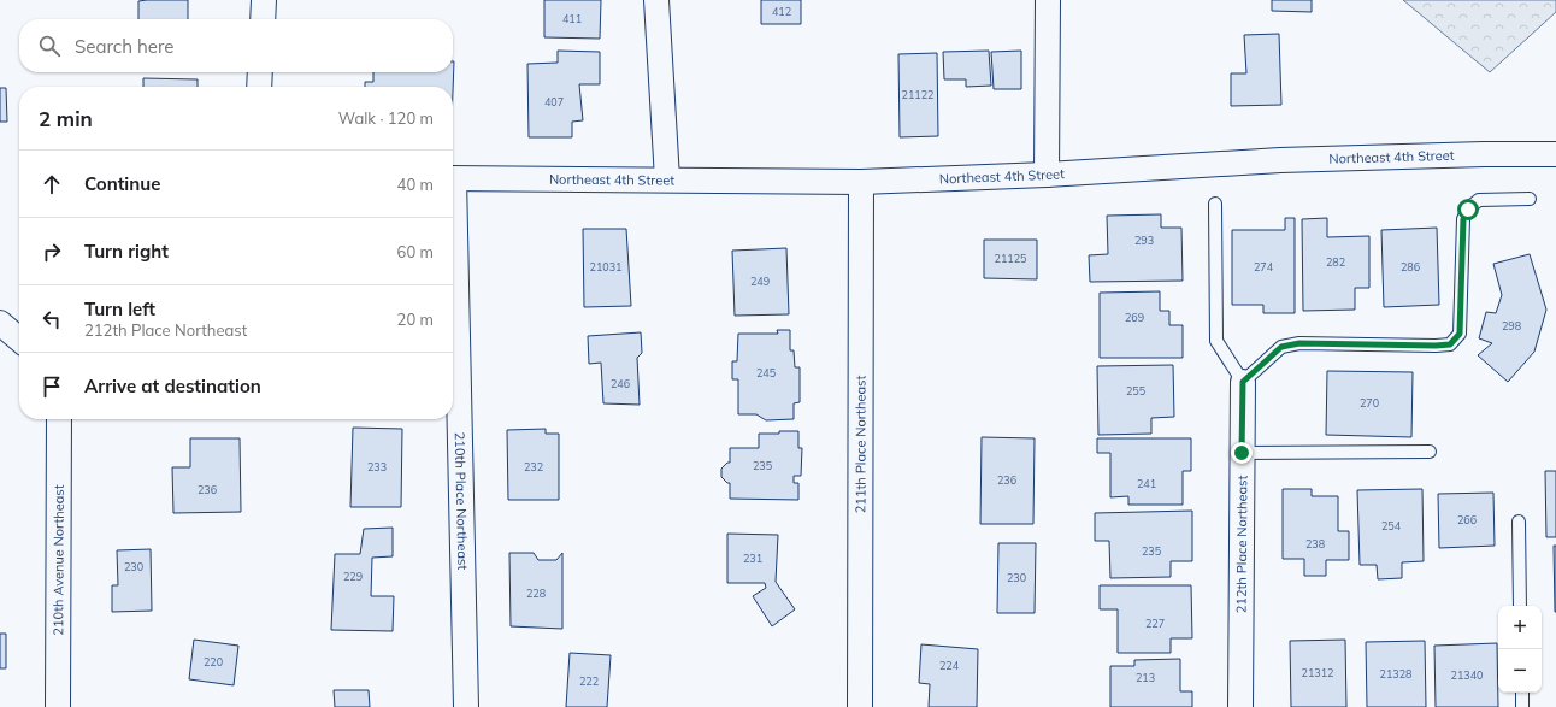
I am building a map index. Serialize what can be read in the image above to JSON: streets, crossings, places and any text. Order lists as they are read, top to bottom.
{
  "streets": {
    "street": [
      "Northeast 4th Street",
      "211th Place Northeast",
      "210th Place Northeast",
      "212th Place Northeast",
      "210th Avenue Northeast"
    ]
  },
  "crossings": [
    ["Northeast 4th Street", "211th Place Northeast"]
  ],
  "house_numbers": [
    "412",
    "411",
    "21122",
    "407",
    "293",
    "21125",
    "282",
    "21031",
    "274",
    "286",
    "249",
    "269",
    "298",
    "245",
    "246",
    "255",
    "270",
    "235",
    "233",
    "232",
    "236",
    "241",
    "236",
    "266",
    "254",
    "238",
    "235",
    "231",
    "230",
    "229",
    "230",
    "228",
    "227",
    "220",
    "224",
    "21312",
    "21328",
    "21340",
    "213",
    "222"
  ],
  "page": {
    "search": "Search here",
    "heading": ["2 min", "Walk · 120 m"],
    "list": [
      ["Continue", "40 m"],
      ["Turn right", "60 m"],
      ["Turn left", "212th Place Northeast", "20 m"],
      "Arrive at destination"
    ],
    "map_buttons": ["+", "−"]
  }
}
